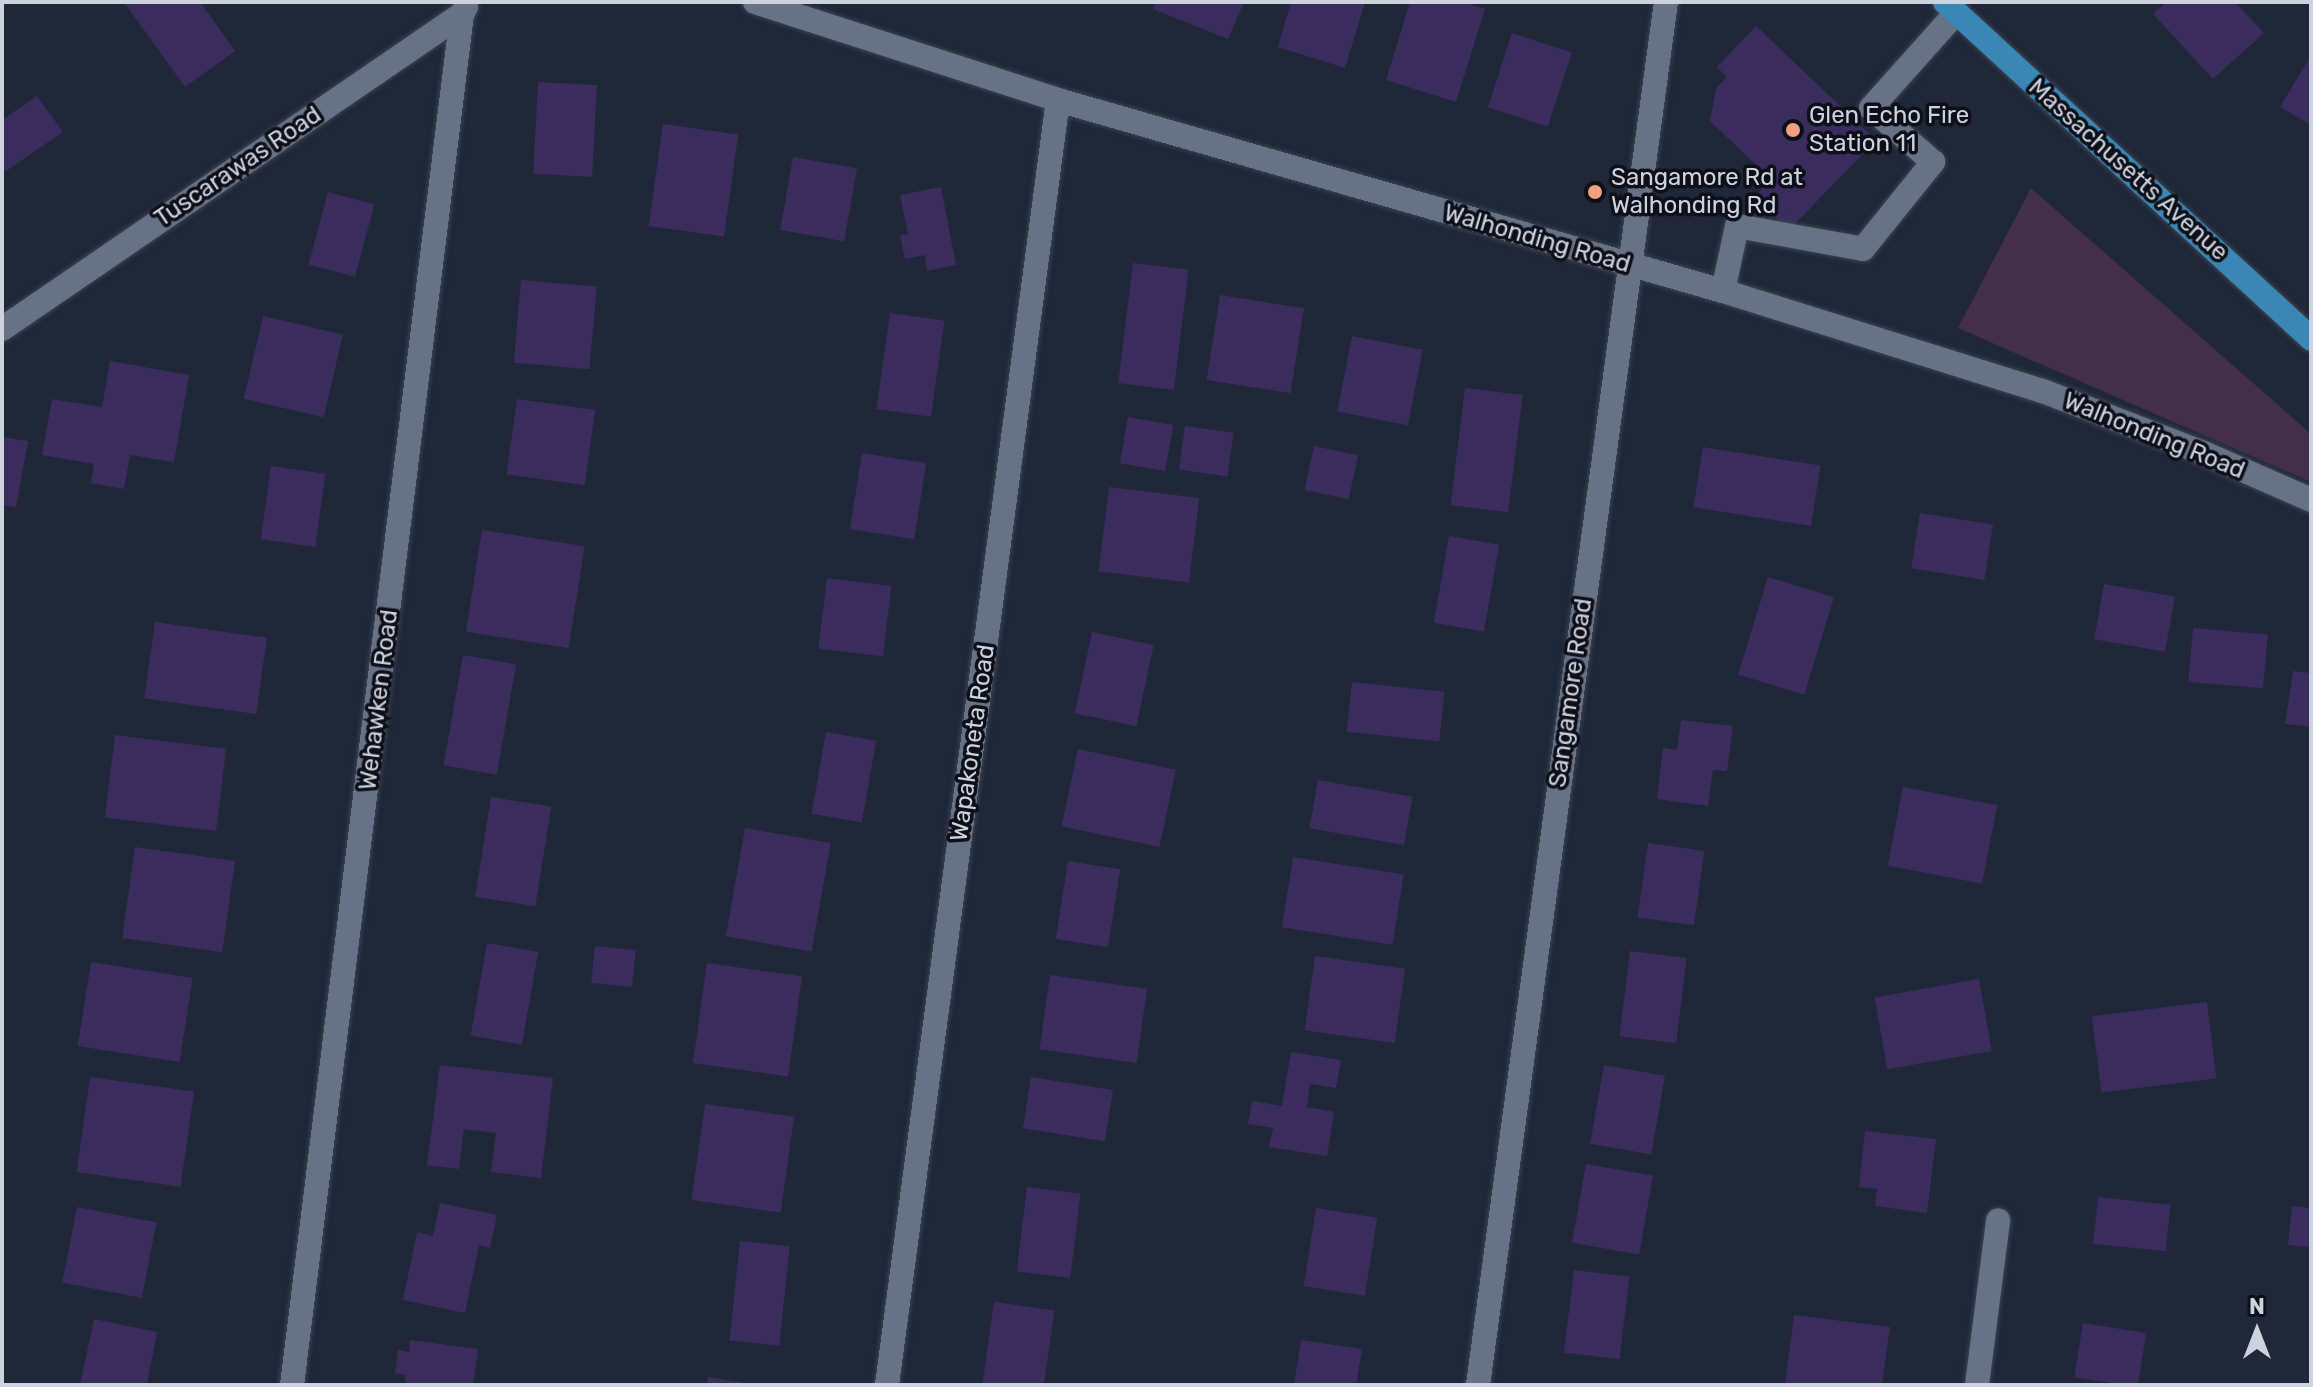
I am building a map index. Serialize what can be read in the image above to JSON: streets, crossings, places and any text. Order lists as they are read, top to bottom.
{
  "streets": {
    "main road": ["Massachusetts Avenue"],
    "street": [
      "Tuscarawas Road",
      "Walhonding Road",
      "Sangamore Road",
      "Wehawken Road",
      "Wapakoneta Road"
    ]
  },
  "crossings": [
    ["Tuscarawas Road", "Wehawken Road"],
    ["Walhonding Road", "Sangamore Road"],
    ["Walhonding Road", "Wapakoneta Road"]
  ],
  "places": ["Glen Echo Fire Station 11", "Sangamore Rd at Walhonding Rd"],
  "north": "top"
}
